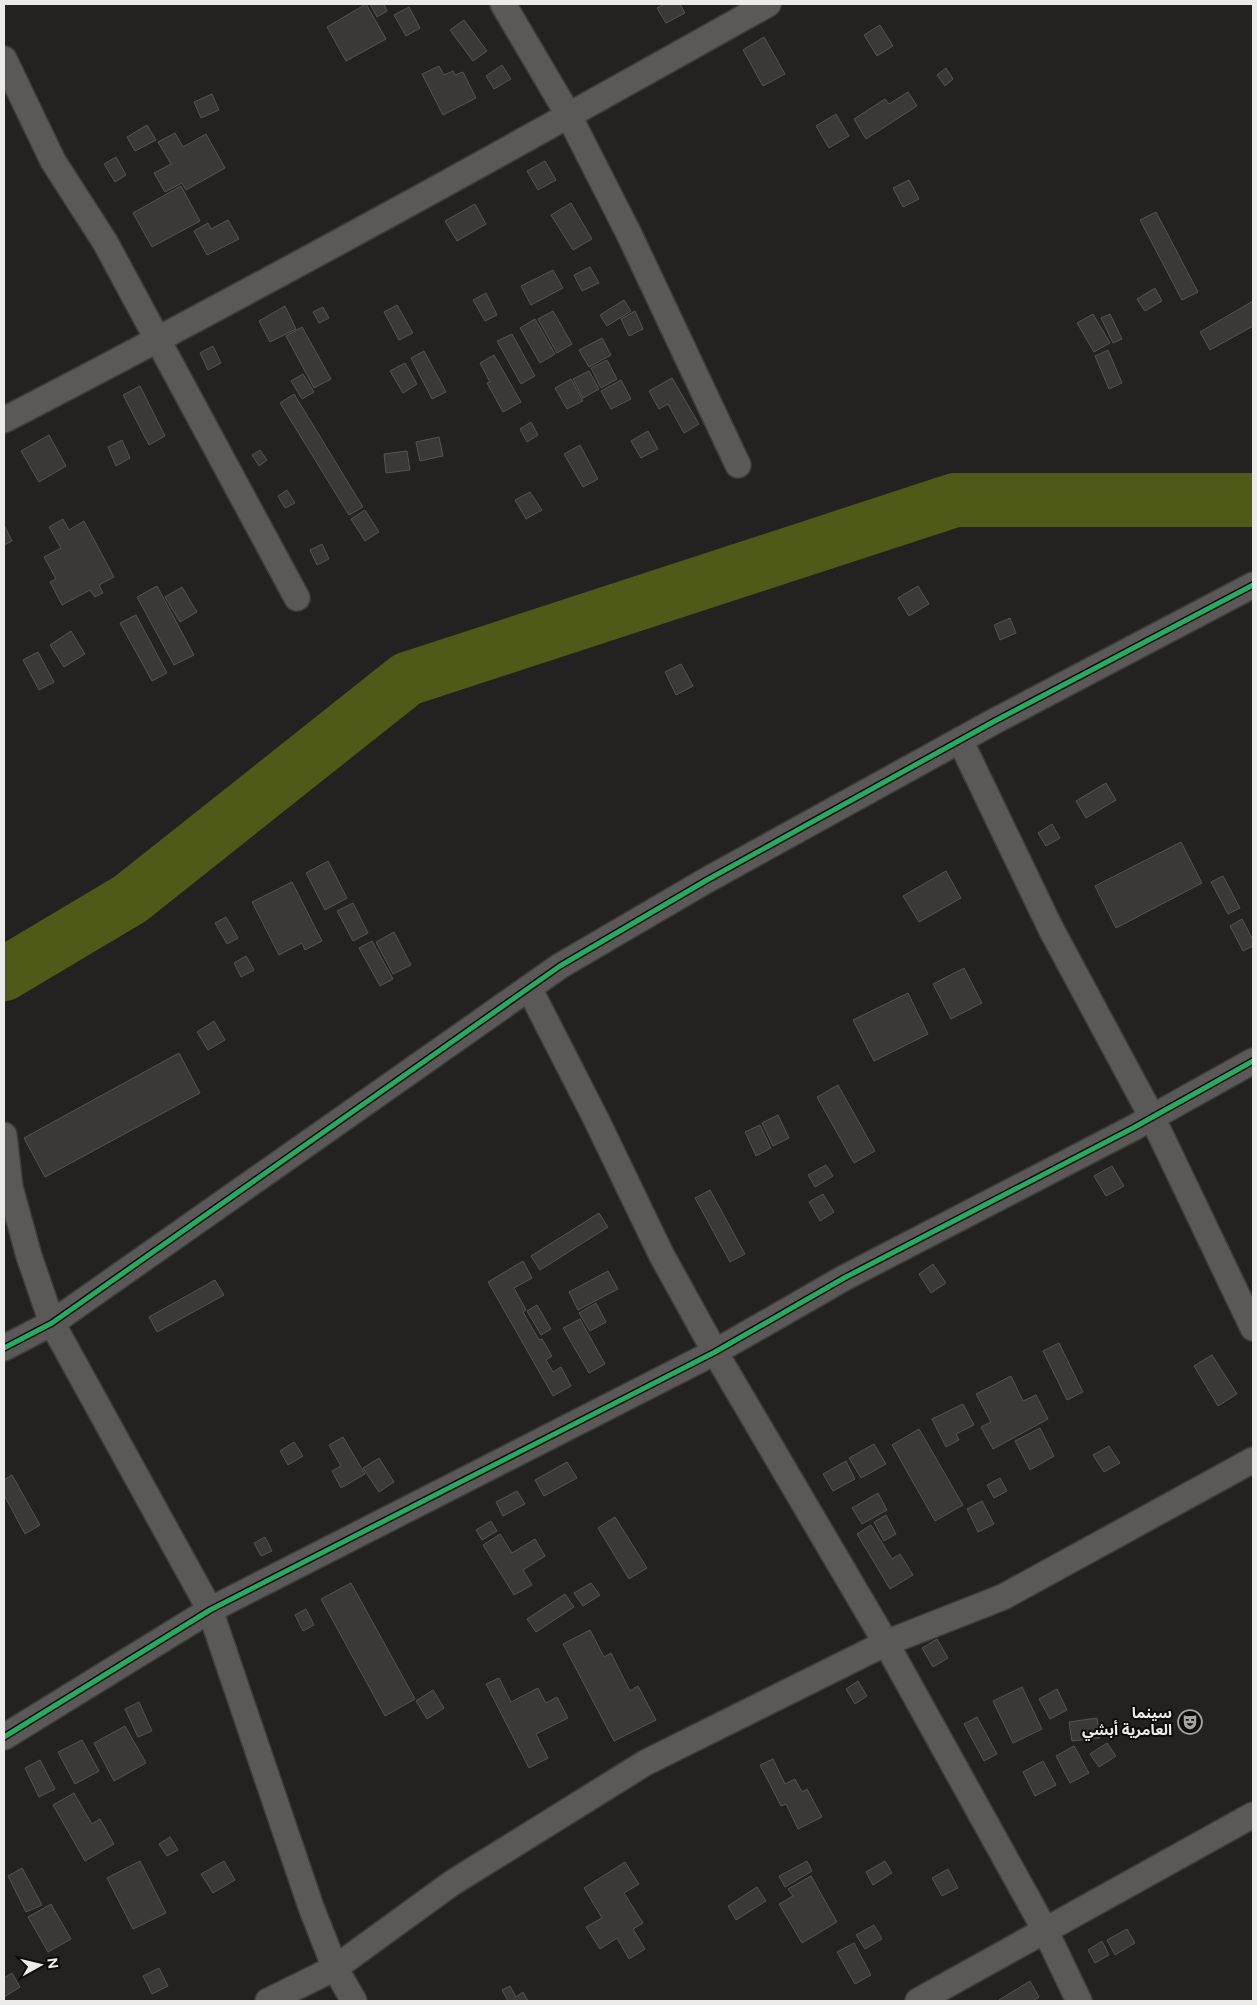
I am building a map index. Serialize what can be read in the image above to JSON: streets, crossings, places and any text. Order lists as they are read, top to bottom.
{
  "places": {
    "theatre": ["سينما العامرية أبشي"]
  },
  "north": "right"
}
